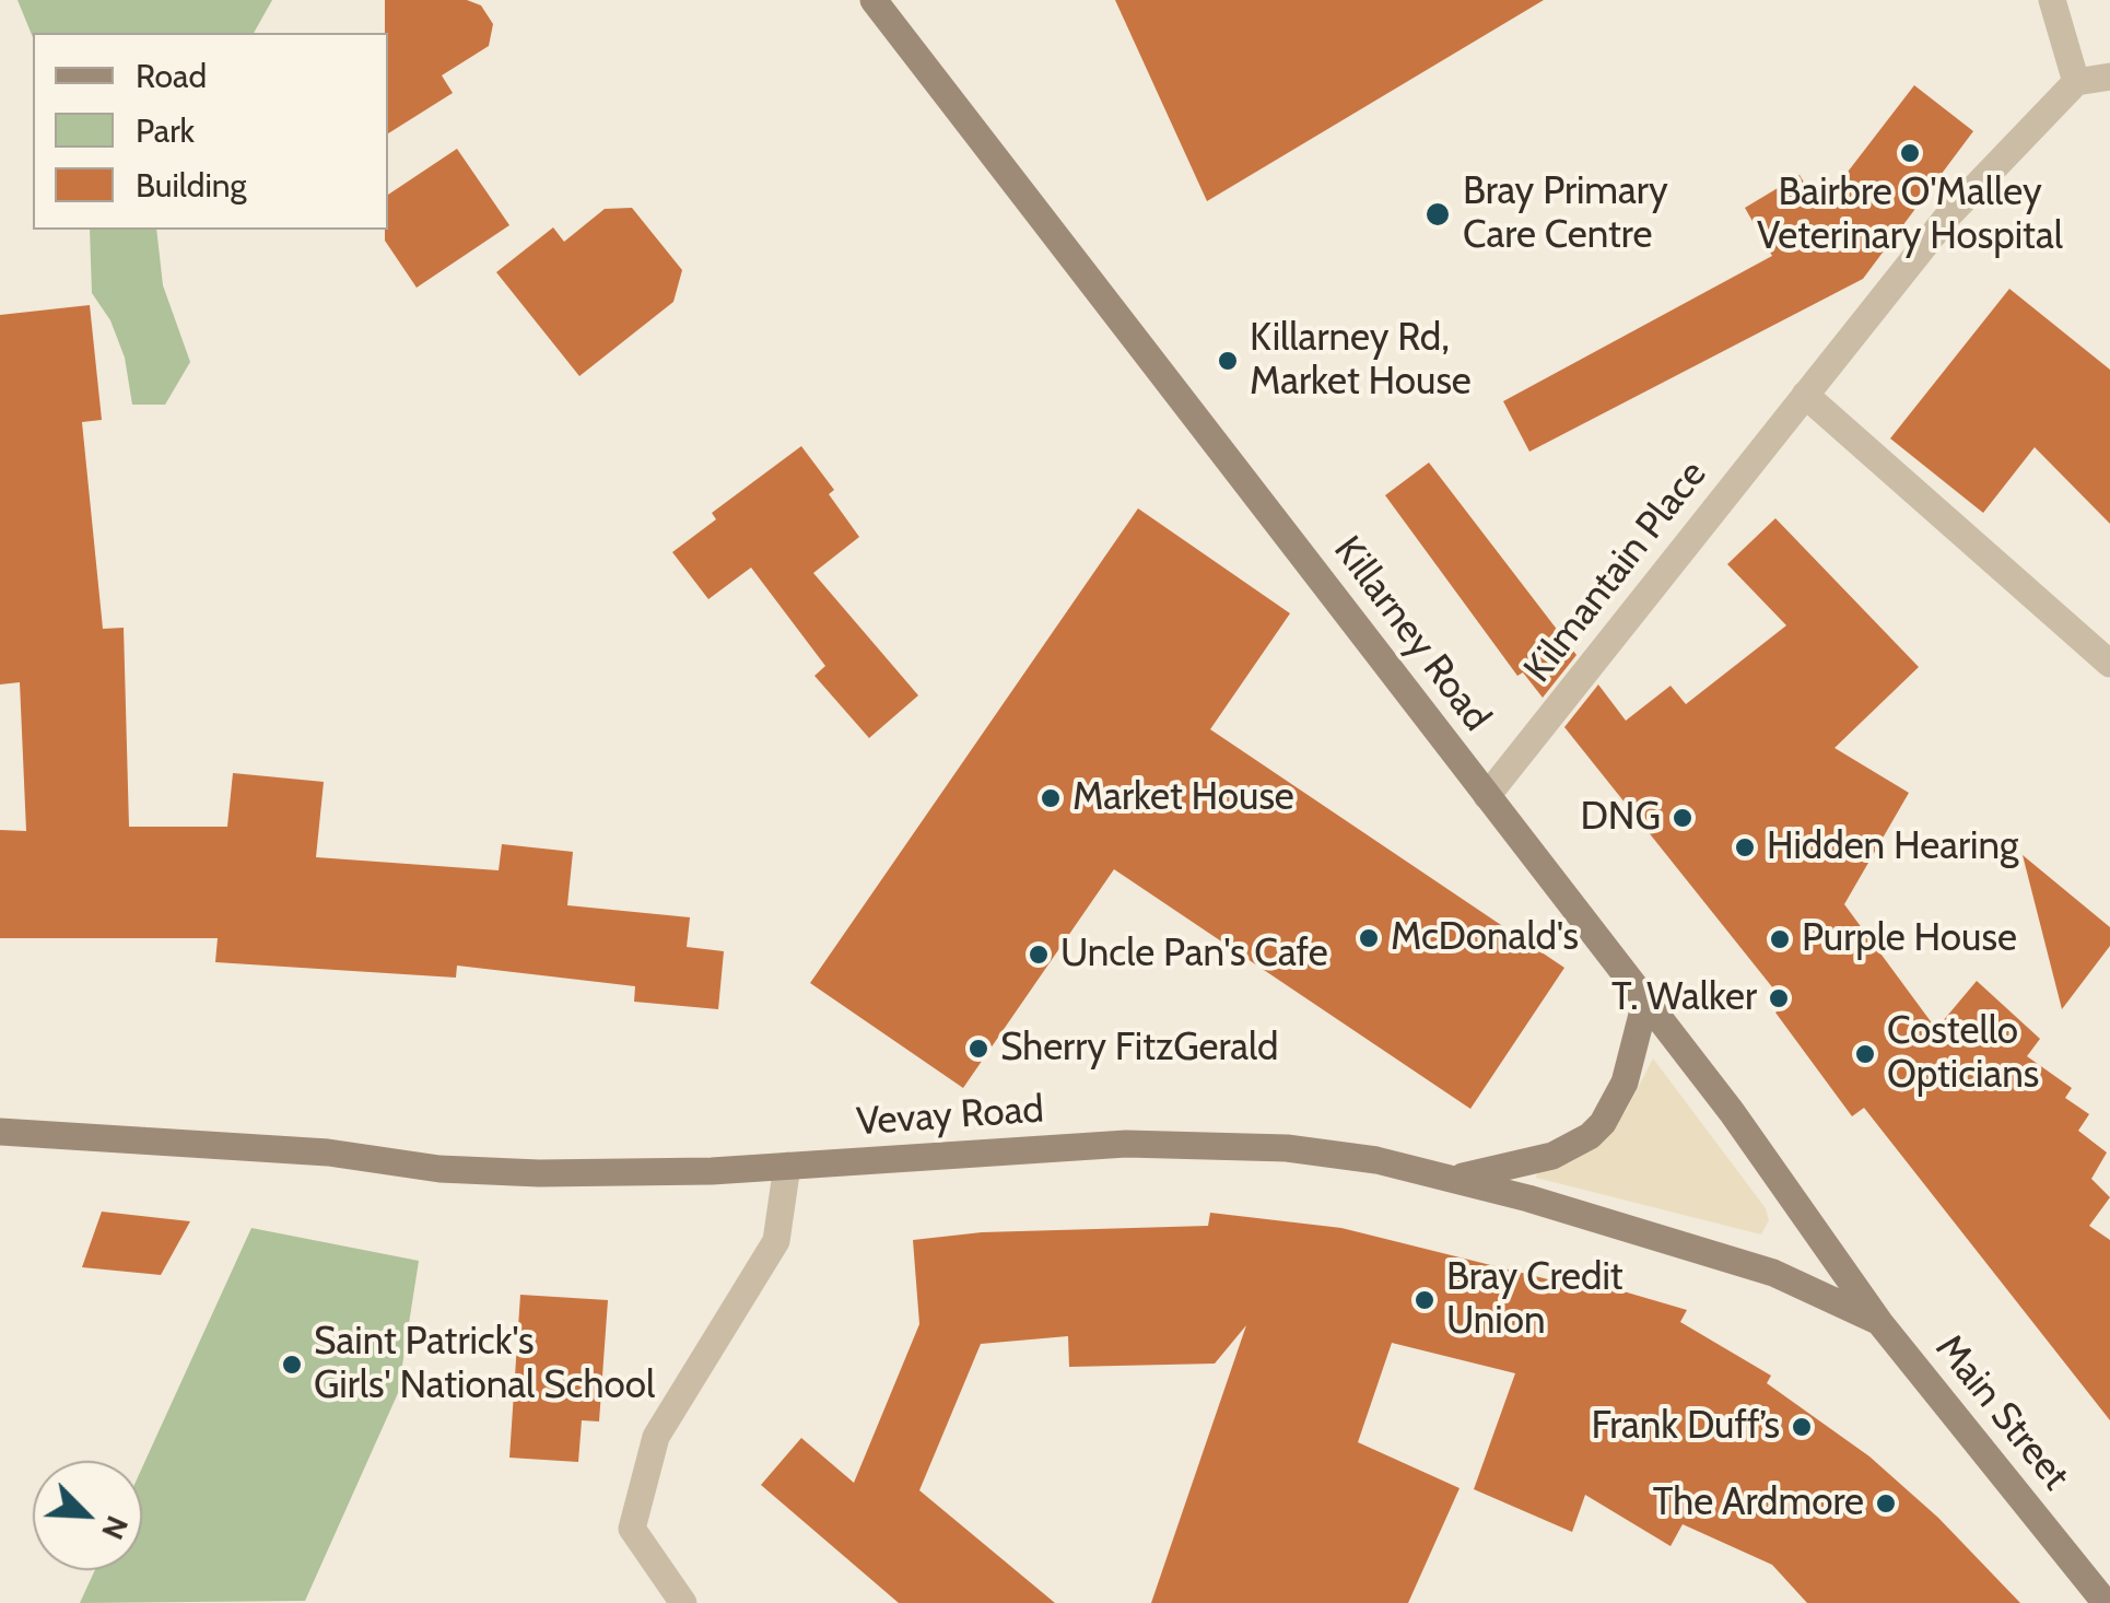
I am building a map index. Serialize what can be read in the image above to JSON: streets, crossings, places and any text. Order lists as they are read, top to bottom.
{
  "streets": {
    "main road": ["Killarney Road", "Vevay Road", "Main Street"],
    "street": ["Kilmantain Place"]
  },
  "crossings": [
    ["Kilmantain Place", "Killarney Road"],
    ["Killarney Road", "Vevay Road"],
    ["Killarney Road", "Main Street"],
    ["Vevay Road", "Main Street"]
  ],
  "places": [
    "Bairbre O'Malley Veterinary Hospital",
    "Bray Primary Care Centre",
    "Killarney Rd, Market House",
    "Market House",
    "DNG",
    "Hidden Hearing",
    "McDonald's",
    "Purple House",
    "Uncle Pan's Cafe",
    "T. Walker",
    "Sherry FitzGerald",
    "Costello Opticians",
    "Bray Credit Union",
    "Saint Patrick's Girls' National School",
    "Frank Duff’s",
    "The Ardmore"
  ],
  "legend": ["Road", "Park", "Building"],
  "north": "bottom right"
}
